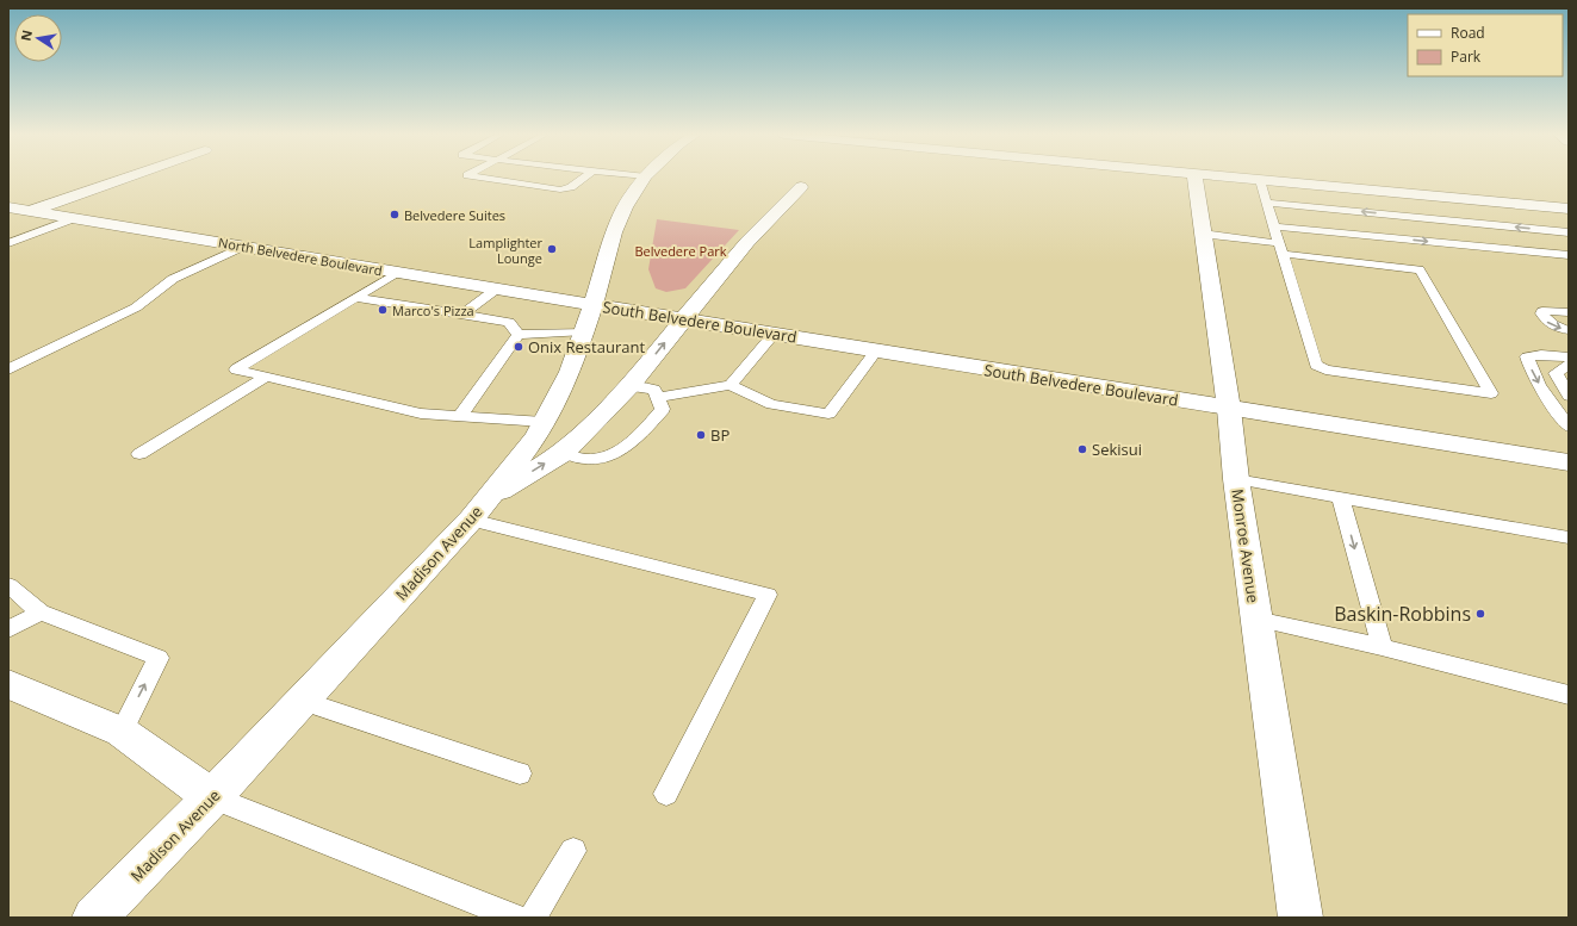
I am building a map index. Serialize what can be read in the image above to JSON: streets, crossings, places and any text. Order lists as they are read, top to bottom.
{
  "streets": {
    "street": [
      "North Belvedere Boulevard",
      "South Belvedere Boulevard",
      "Monroe Avenue",
      "Madison Avenue"
    ]
  },
  "crossings": [
    ["North Belvedere Boulevard", "South Belvedere Boulevard"],
    ["North Belvedere Boulevard", "Madison Avenue"],
    ["South Belvedere Boulevard", "Monroe Avenue"],
    ["South Belvedere Boulevard", "Madison Avenue"]
  ],
  "parks": ["Belvedere Park"],
  "places": [
    "Belvedere Suites",
    "Lamplighter Lounge",
    "Marco's Pizza",
    "Onix Restaurant",
    "BP",
    "Sekisui",
    "Baskin-Robbins"
  ],
  "legend": ["Road", "Park"],
  "north": "left"
}
